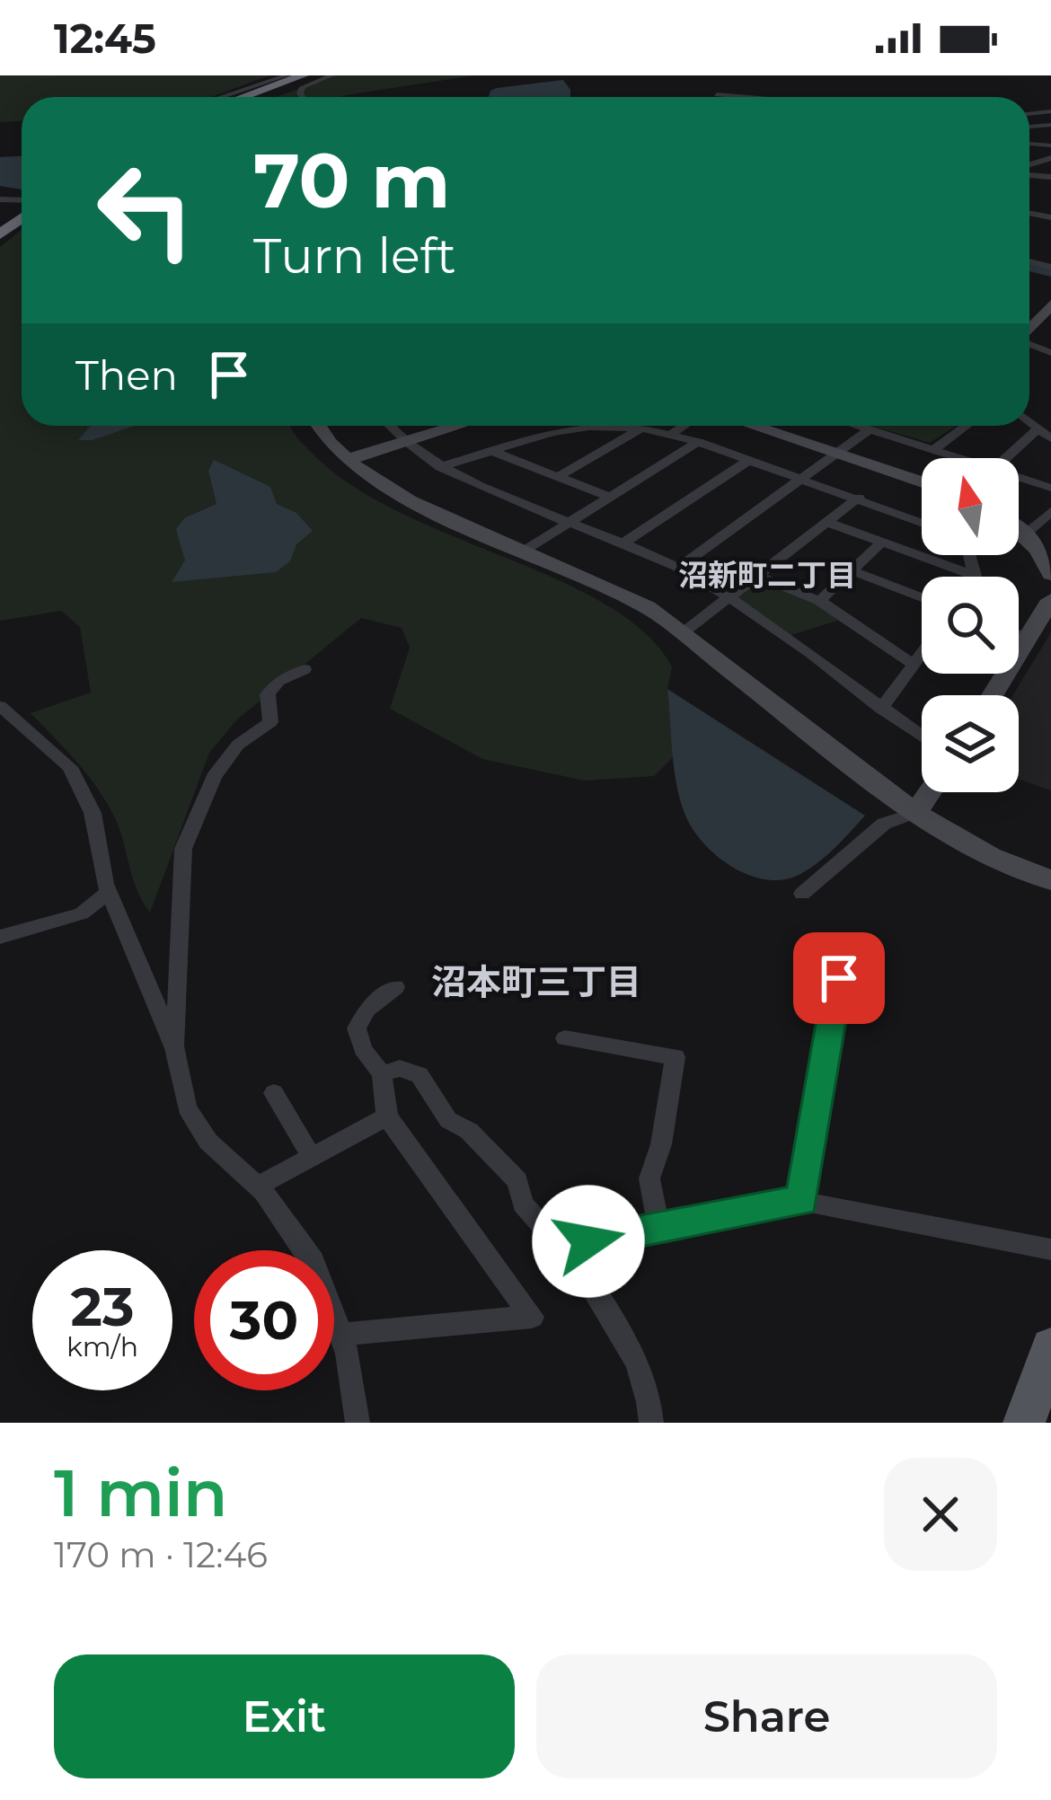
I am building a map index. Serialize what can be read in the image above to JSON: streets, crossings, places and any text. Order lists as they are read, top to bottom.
{
  "districts": ["沼新町二丁目", "沼本町三丁目"],
  "north": "top",
  "page": {
    "status": "12:45",
    "turn": ["70 m", "Turn left"],
    "then": "Then",
    "speed": "23 km/h",
    "limit": "30",
    "heading": ["1 min", "170 m · 12:46"],
    "buttons": ["Exit", "Share"]
  }
}
